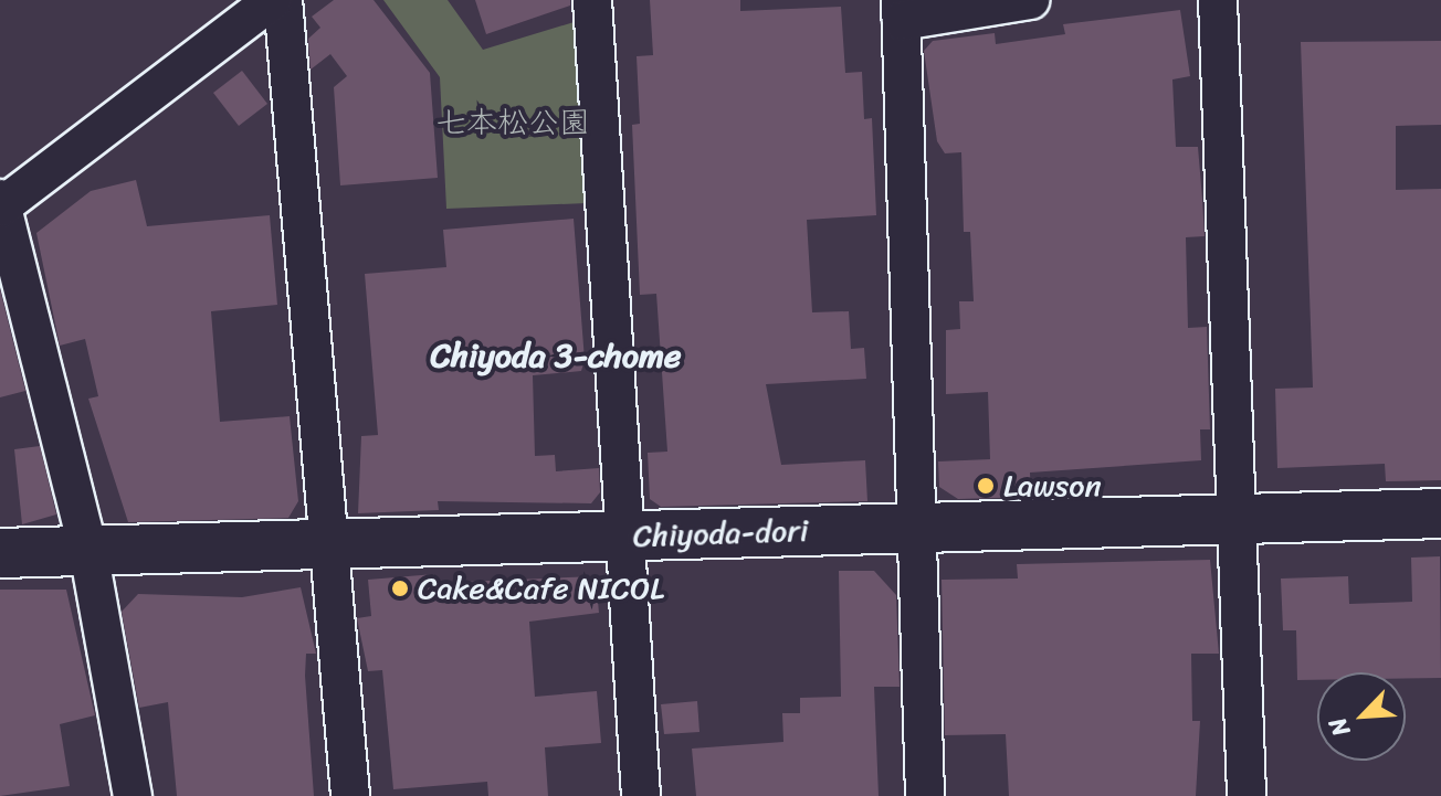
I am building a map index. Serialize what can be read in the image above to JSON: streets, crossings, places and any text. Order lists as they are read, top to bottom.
{
  "streets": {
    "street": ["Chiyoda-dori"]
  },
  "districts": ["Chiyoda 3-chome"],
  "parks": ["七本松公園"],
  "places": ["Lawson", "Cake&Cafe NICOL"],
  "north": "bottom left"
}
